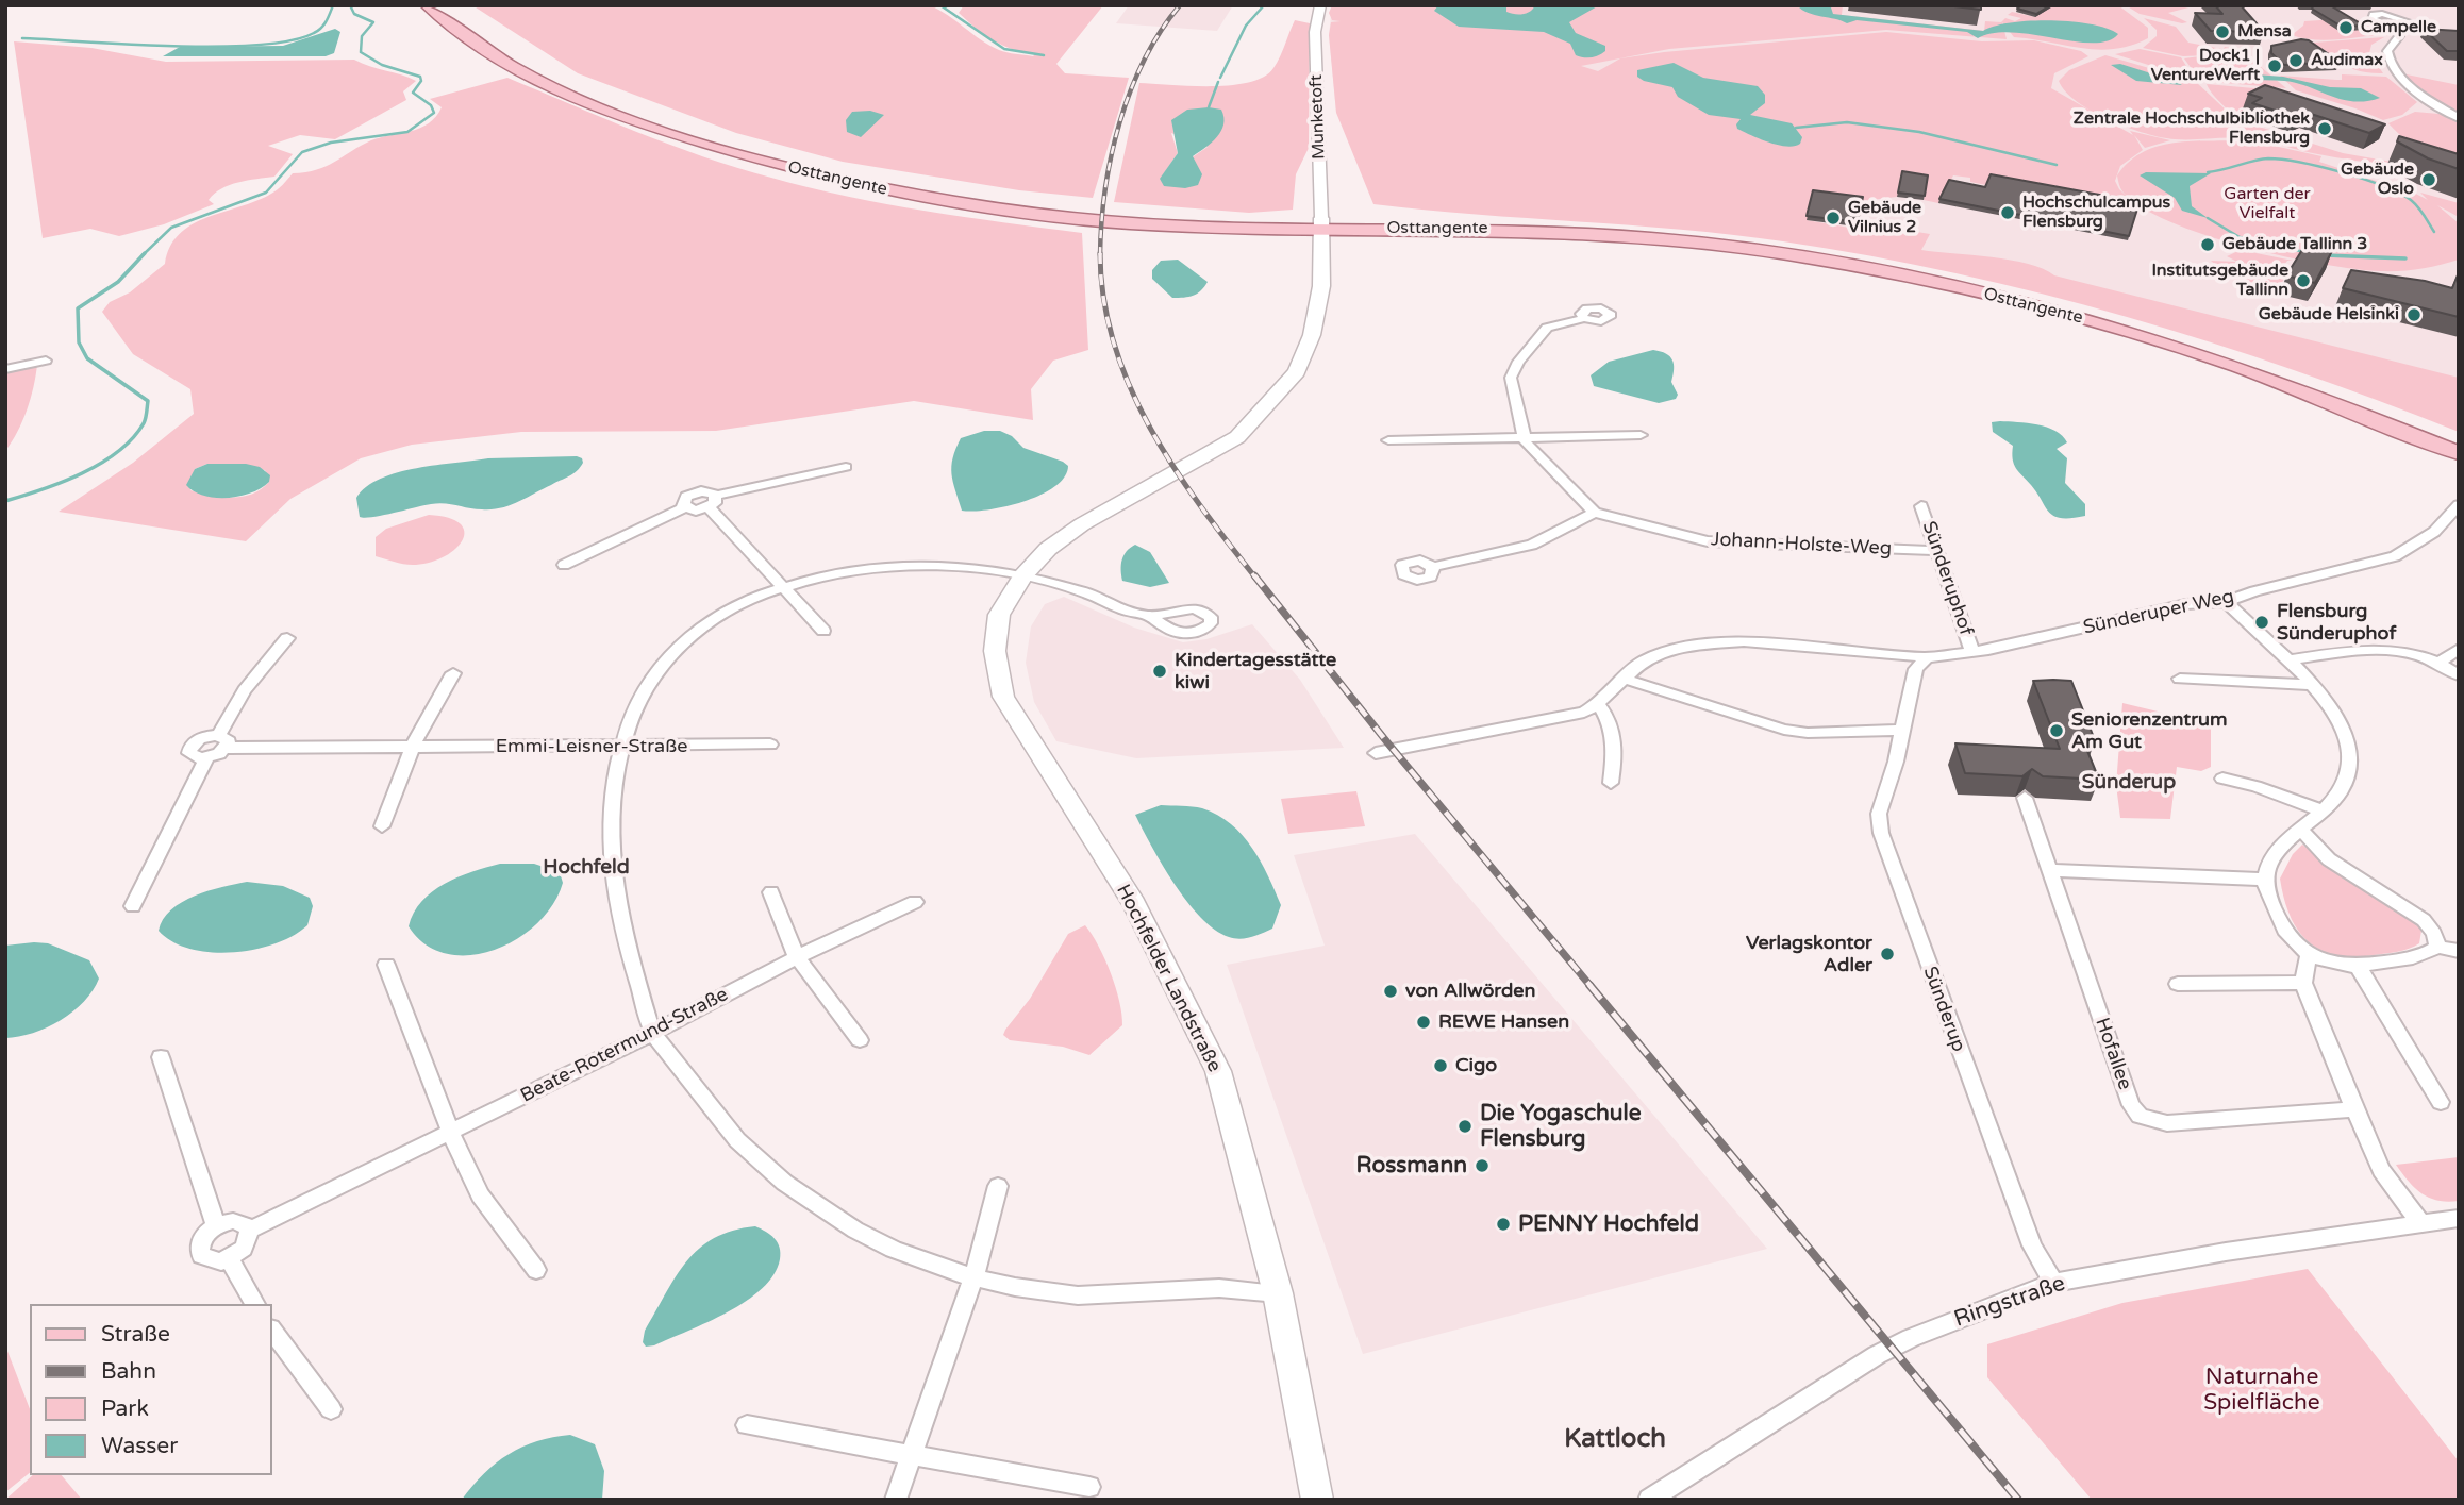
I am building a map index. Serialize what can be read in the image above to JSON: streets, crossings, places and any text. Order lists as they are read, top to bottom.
{
  "streets": {
    "main road": ["Osttangente", "Hochfelder Landstraße"],
    "street": [
      "Munketoft",
      "Johann-Holste-Weg",
      "Sünderuphof",
      "Sünderuper Weg",
      "Emmi-Leisner-Straße",
      "Sünderup",
      "Beate-Rotermund-Straße",
      "Hofallee",
      "Ringstraße"
    ]
  },
  "crossings": [
    ["Munketoft", "Osttangente"],
    ["Munketoft", "Hochfelder Landstraße"],
    ["Osttangente", "Hochfelder Landstraße"],
    ["Johann-Holste-Weg", "Sünderuphof"],
    ["Sünderuphof", "Sünderuper Weg"],
    ["Sünderuper Weg", "Sünderup"],
    ["Sünderup", "Ringstraße"]
  ],
  "districts": ["Sünderup", "Hochfeld", "Kattloch"],
  "parks": ["Garten der Vielfalt", "Naturnahe Spielfläche"],
  "places": [
    "Campelle",
    "Mensa",
    "Audimax",
    "Dock1 | VentureWerft",
    "Zentrale Hochschulbibliothek Flensburg",
    "Gebäude Oslo",
    "Hochschulcampus Flensburg",
    "Gebäude Vilnius 2",
    "Gebäude Tallinn 3",
    "Institutsgebäude Tallinn",
    "Gebäude Helsinki",
    "Flensburg Sünderuphof",
    "Kindertagesstätte kiwi",
    "Seniorenzentrum Am Gut",
    "Verlagskontor Adler",
    "von Allwörden",
    "REWE Hansen",
    "Cigo",
    "Die Yogaschule Flensburg",
    "Rossmann",
    "PENNY Hochfeld"
  ],
  "legend": [
    "Straße",
    "Bahn",
    "Park",
    "Wasser"
  ]
}
